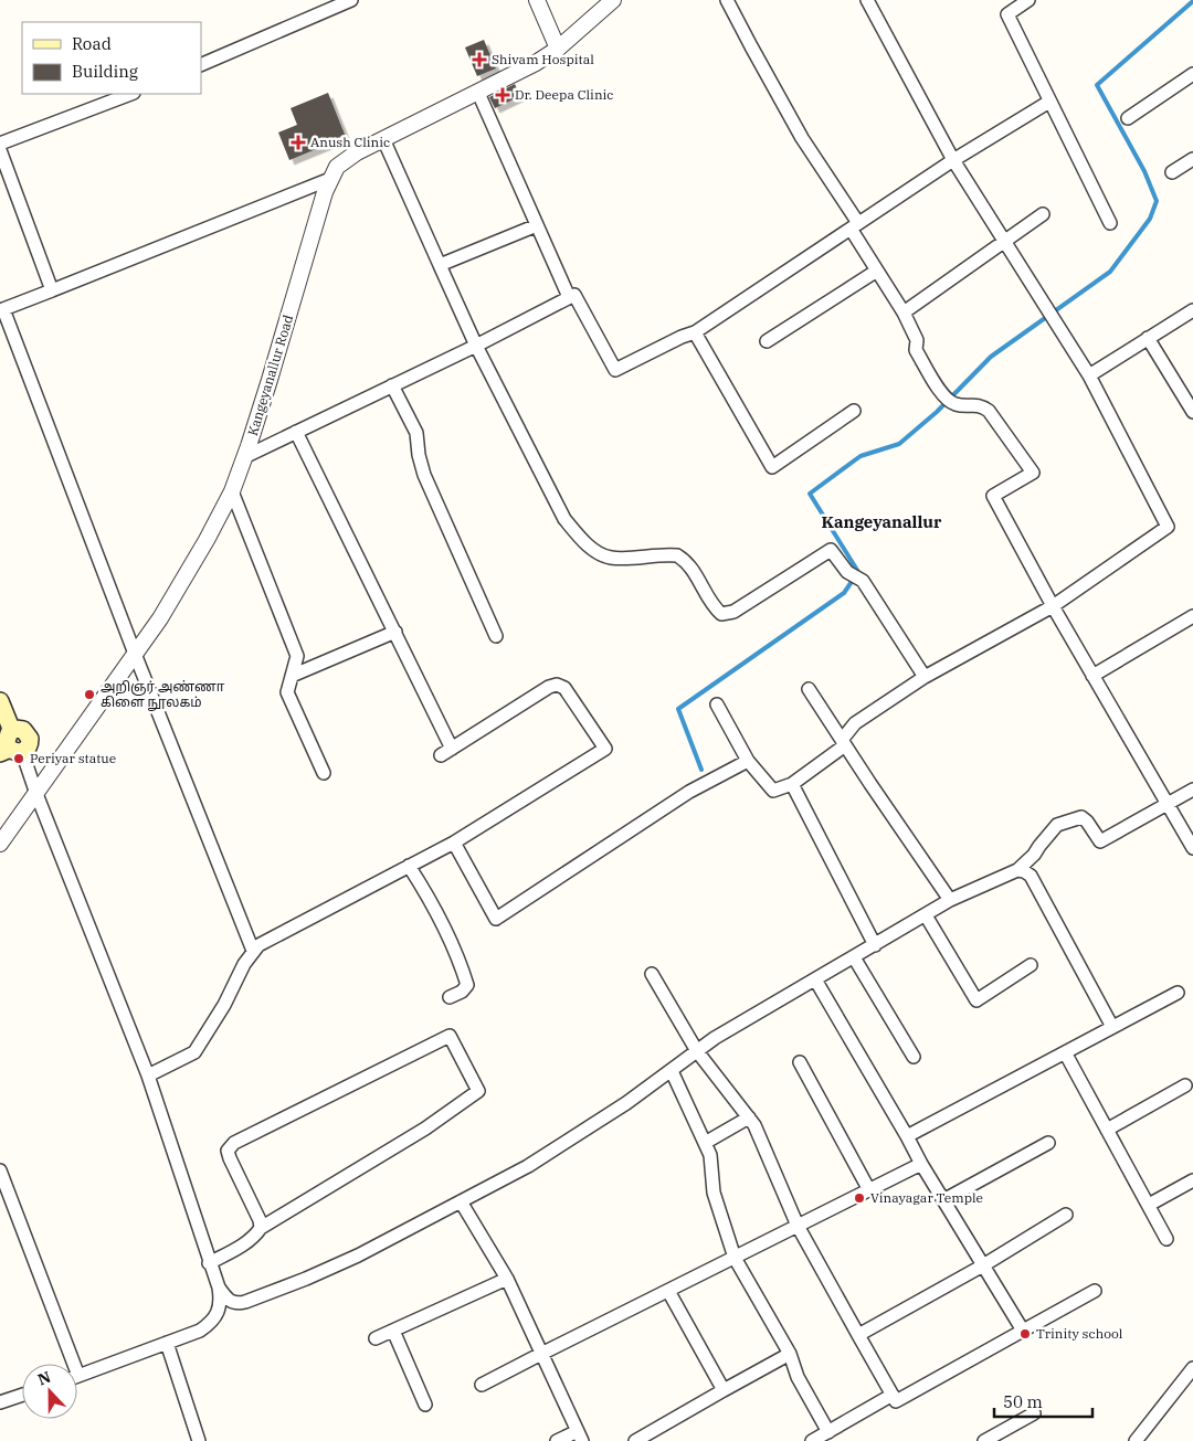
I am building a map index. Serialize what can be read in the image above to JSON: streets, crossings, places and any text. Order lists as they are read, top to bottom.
{
  "streets": {
    "street": ["Kangeyanallur Road"]
  },
  "districts": ["Kangeyanallur"],
  "places": {
    "health": ["Shivam Hospital", "Dr. Deepa Clinic", "Anush Clinic"],
    "other": [
      "அறிஞர் அண்ணா கிளை நூலகம்",
      "Periyar statue",
      "Vinayagar Temple",
      "Trinity school"
    ]
  },
  "legend": ["Road", "Building"],
  "scale_bar": "50 m",
  "north": "top"
}
